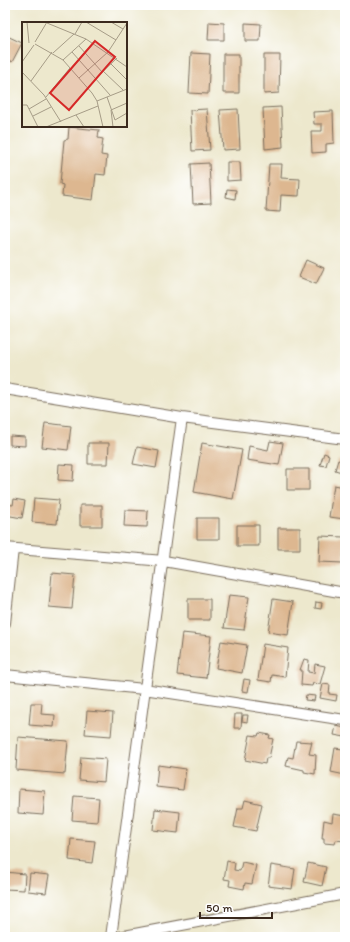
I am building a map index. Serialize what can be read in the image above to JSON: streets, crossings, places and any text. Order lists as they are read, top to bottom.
{
  "scale_bar": "50 m"
}
